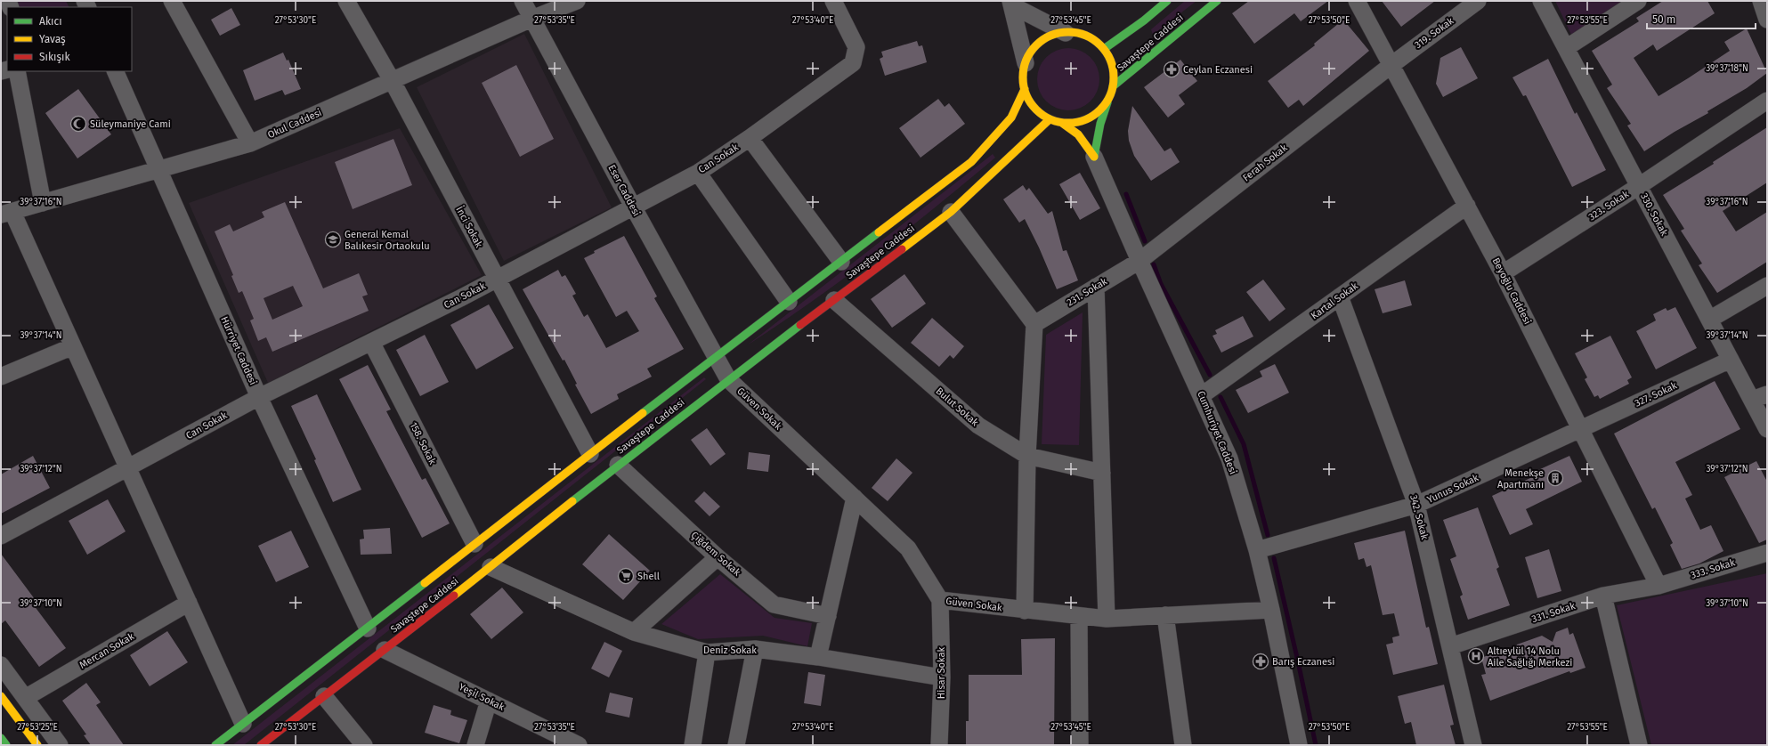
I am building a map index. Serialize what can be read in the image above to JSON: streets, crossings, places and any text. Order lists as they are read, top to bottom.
{
  "streets": {
    "main road": ["Savaştepe Caddesi"],
    "street": [
      "319. Sokak",
      "Okul Caddesi",
      "Can Sokak",
      "Ferah Sokak",
      "Eser Caddesi",
      "323. Sokak",
      "330. Sokak",
      "İnci Sokak",
      "Beyoğlu Caddesi",
      "231. Sokak",
      "Kartal Sokak",
      "Hürriyet Caddesi",
      "327. Sokak",
      "Bulut Sokak",
      "Güven Sokak",
      "Cumhuriyet Caddesi",
      "158. Sokak",
      "Yunus Sokak",
      "342. Sokak",
      "Çiğdem Sokak",
      "333. Sokak",
      "331. Sokak",
      "Deniz Sokak",
      "Mercan Sokak",
      "Hisar Sokak",
      "Yeşil Sokak"
    ]
  },
  "crossings": [
    ["319. Sokak", "Ferah Sokak"],
    ["319. Sokak", "Beyoğlu Caddesi"],
    ["Savaştepe Caddesi", "Eser Caddesi"],
    ["Savaştepe Caddesi", "İnci Sokak"],
    ["Savaştepe Caddesi", "Hürriyet Caddesi"],
    ["Savaştepe Caddesi", "Bulut Sokak"],
    ["Savaştepe Caddesi", "Güven Sokak"],
    ["Savaştepe Caddesi", "158. Sokak"],
    ["Savaştepe Caddesi", "Çiğdem Sokak"],
    ["Savaştepe Caddesi", "Deniz Sokak"],
    ["Savaştepe Caddesi", "Yeşil Sokak"],
    ["Okul Caddesi", "Eser Caddesi"],
    ["Okul Caddesi", "İnci Sokak"],
    ["Okul Caddesi", "Hürriyet Caddesi"],
    ["Can Sokak", "Eser Caddesi"],
    ["Can Sokak", "İnci Sokak"],
    ["Can Sokak", "Hürriyet Caddesi"],
    ["Can Sokak", "158. Sokak"],
    ["Ferah Sokak", "Beyoğlu Caddesi"],
    ["Ferah Sokak", "231. Sokak"],
    ["Ferah Sokak", "Cumhuriyet Caddesi"],
    ["Eser Caddesi", "Güven Sokak"],
    ["323. Sokak", "330. Sokak"],
    ["323. Sokak", "Beyoğlu Caddesi"],
    ["330. Sokak", "327. Sokak"],
    ["Beyoğlu Caddesi", "Kartal Sokak"],
    ["Beyoğlu Caddesi", "327. Sokak"],
    ["Beyoğlu Caddesi", "Yunus Sokak"],
    ["Beyoğlu Caddesi", "333. Sokak"],
    ["Beyoğlu Caddesi", "331. Sokak"],
    ["231. Sokak", "Cumhuriyet Caddesi"],
    ["Kartal Sokak", "Cumhuriyet Caddesi"],
    ["Kartal Sokak", "342. Sokak"],
    ["327. Sokak", "Yunus Sokak"],
    ["Güven Sokak", "Cumhuriyet Caddesi"],
    ["Güven Sokak", "Hisar Sokak"],
    ["Cumhuriyet Caddesi", "Yunus Sokak"],
    ["Yunus Sokak", "342. Sokak"],
    ["342. Sokak", "331. Sokak"],
    ["333. Sokak", "331. Sokak"],
    ["Deniz Sokak", "Hisar Sokak"]
  ],
  "places": {
    "pharmacy": ["Ceylan Eczanesi", "Barış Eczanesi"],
    "mosque": ["Süleymaniye Cami"],
    "school or university": ["General Kemal Balıkesir Ortaokulu"],
    "building": ["Menekşe Apartmanı"],
    "supermarket": ["Shell"],
    "hospital": ["Altıeylül 14 Nolu Aile Sağlığı Merkezi"]
  },
  "legend": ["Akıcı", "Yavaş", "Sıkışık"],
  "scale_bar": "50 m",
  "coordinates": [
    "27°53'30\"E",
    "27°53'35\"E",
    "27°53'40\"E",
    "27°53'45\"E",
    "27°53'50\"E",
    "27°53'55\"E",
    "39°37'18\"N",
    "39°37'16\"N",
    "39°37'14\"N",
    "39°37'12\"N",
    "39°37'10\"N",
    "27°53'25\"E"
  ]
}
